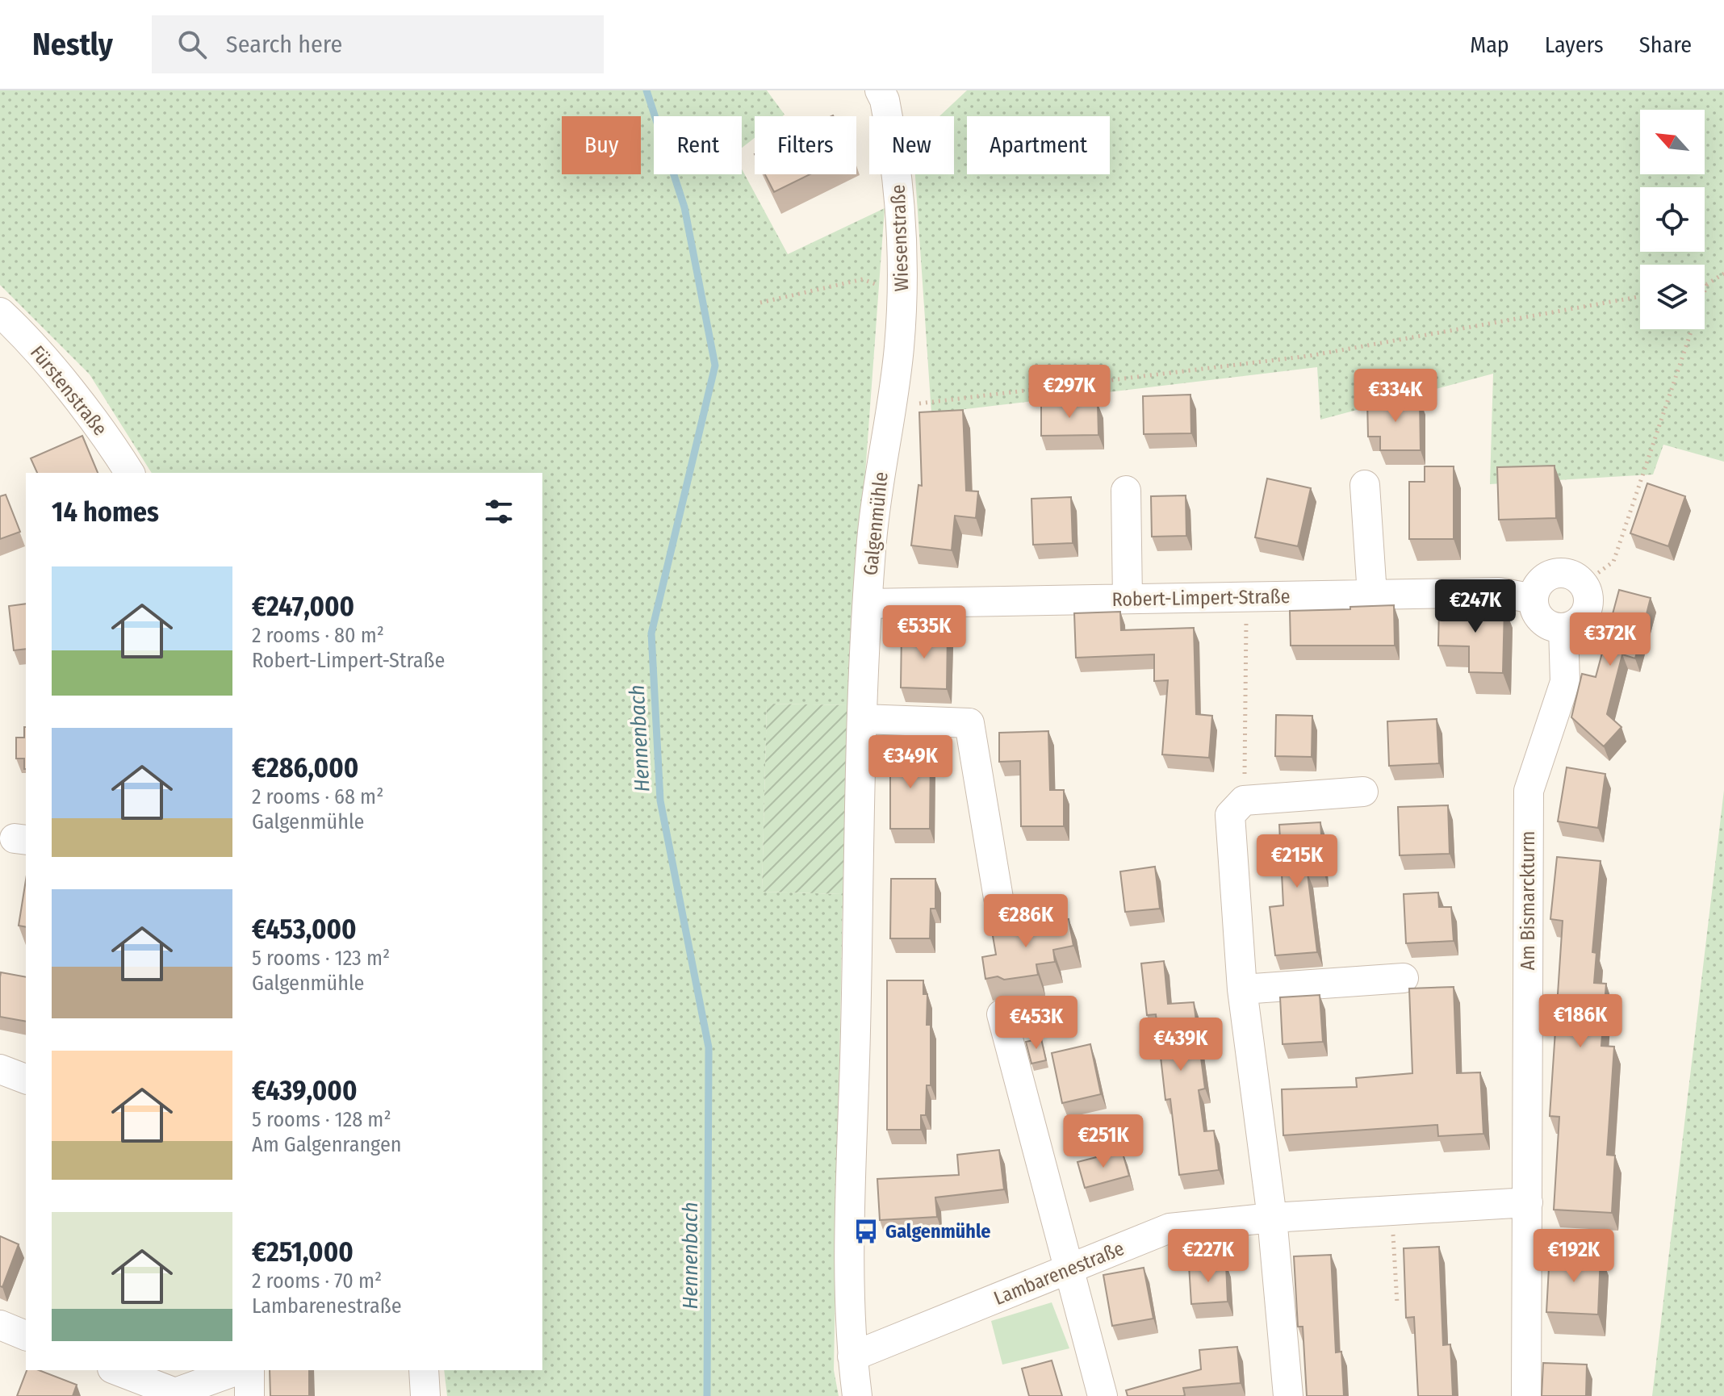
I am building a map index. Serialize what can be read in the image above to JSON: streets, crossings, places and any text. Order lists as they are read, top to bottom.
{
  "streets": {
    "street": [
      "Wiesenstraße",
      "Fürstenstraße",
      "Galgenmühle",
      "Robert-Limpert-Straße",
      "Am Bismarckturm",
      "Lambarenestraße"
    ]
  },
  "crossings": [
    ["Wiesenstraße", "Galgenmühle"],
    ["Galgenmühle", "Robert-Limpert-Straße"],
    ["Galgenmühle", "Lambarenestraße"],
    ["Robert-Limpert-Straße", "Am Bismarckturm"],
    ["Am Bismarckturm", "Lambarenestraße"]
  ],
  "water": ["Hennenbach"],
  "places": {
    "bus stop": ["Galgenmühle"]
  },
  "north": "top left",
  "page": {
    "header": "Nestly",
    "search": "Search here",
    "nav": ["Map", "Layers", "Share"],
    "chip": [
      "Buy",
      "Rent",
      "Filters",
      "New",
      "Apartment"
    ],
    "price": [
      "€297K",
      "€334K",
      "€247K",
      "€535K",
      "€372K",
      "€349K",
      "€215K",
      "€286K",
      "€186K",
      "€453K",
      "€439K",
      "€251K",
      "€227K",
      "€192K"
    ],
    "heading": "14 homes",
    "list": [
      {
        "name": "€247,000",
        "note": "2 rooms · 80 m² · Robert-Limpert-Straße"
      },
      {
        "name": "€286,000",
        "note": "2 rooms · 68 m² · Galgenmühle"
      },
      {
        "name": "€453,000",
        "note": "5 rooms · 123 m² · Galgenmühle"
      },
      {
        "name": "€439,000",
        "note": "5 rooms · 128 m² · Am Galgenrangen"
      },
      {
        "name": "€251,000",
        "note": "2 rooms · 70 m² · Lambarenestraße"
      }
    ]
  }
}
